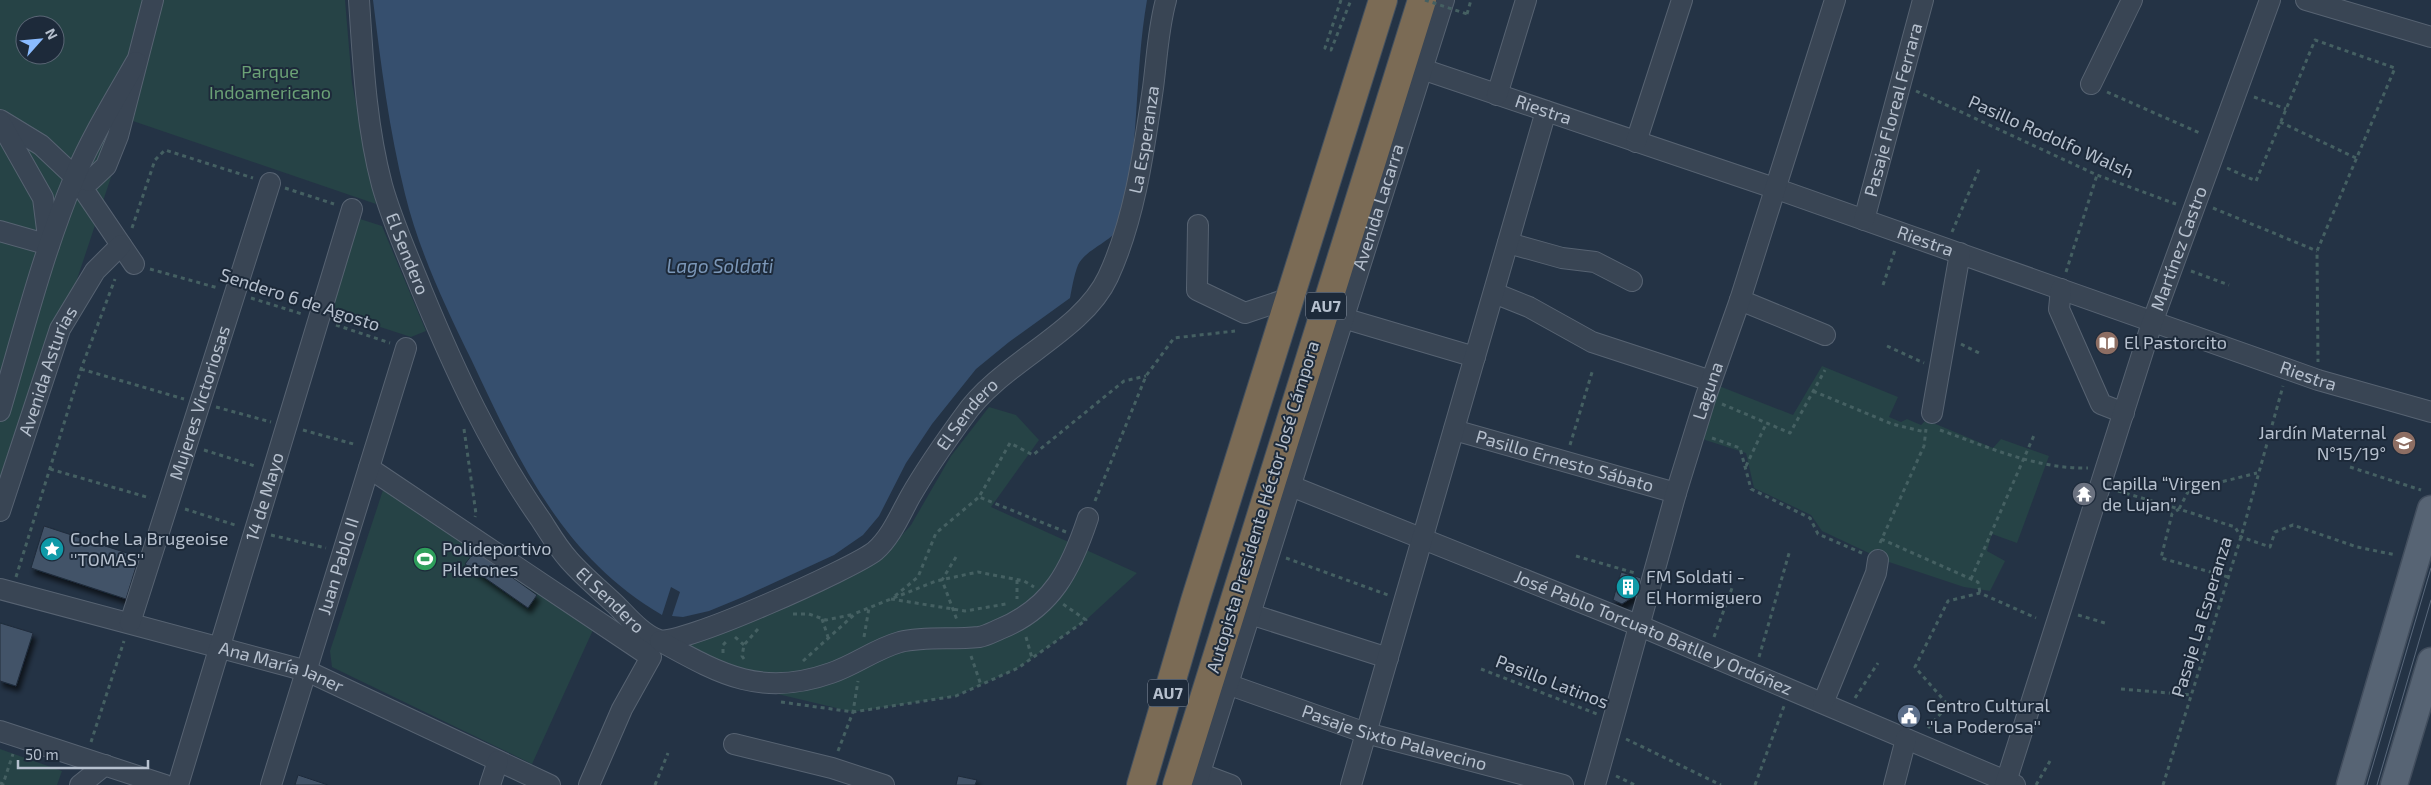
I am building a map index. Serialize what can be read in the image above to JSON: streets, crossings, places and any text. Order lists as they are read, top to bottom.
{
  "streets": {
    "highway": ["AU7", "Autopista Presidente Héctor José Cámpora"],
    "street": [
      "Riestra",
      "Pasaje Floreal Ferrara",
      "La Esperanza",
      "Avenida Lacarra",
      "Martínez Castro",
      "El Sendero",
      "Avenida Asturias",
      "Laguna",
      "Mujeres Victoriosas",
      "Pasillo Ernesto Sábato",
      "14 de Mayo",
      "Juan Pablo II",
      "José Pablo Torcuato Batlle y Ordóñez",
      "Ana María Janer",
      "Pasaje Sixto Palavecino"
    ],
    "path": [
      "Pasillo Rodolfo Walsh",
      "Sendero 6 de Agosto",
      "Pasaje La Esperanza",
      "Pasillo Latinos"
    ]
  },
  "crossings": [
    ["Riestra", "Pasaje Floreal Ferrara"],
    ["Riestra", "Avenida Lacarra"],
    ["Riestra", "Martínez Castro"],
    ["Riestra", "Laguna"],
    ["Riestra", "Pasaje La Esperanza"],
    ["Pasaje Floreal Ferrara", "Pasillo Rodolfo Walsh"],
    ["Pasillo Rodolfo Walsh", "Martínez Castro"],
    ["La Esperanza", "El Sendero"],
    ["Avenida Lacarra", "Autopista Presidente Héctor José Cámpora"],
    ["Avenida Lacarra", "José Pablo Torcuato Batlle y Ordóñez"],
    ["Avenida Lacarra", "Pasaje Sixto Palavecino"],
    ["Martínez Castro", "José Pablo Torcuato Batlle y Ordóñez"],
    ["Sendero 6 de Agosto", "Avenida Asturias"],
    ["Sendero 6 de Agosto", "Mujeres Victoriosas"],
    ["Sendero 6 de Agosto", "14 de Mayo"],
    ["Sendero 6 de Agosto", "Juan Pablo II"],
    ["Laguna", "Pasillo Ernesto Sábato"],
    ["Laguna", "José Pablo Torcuato Batlle y Ordóñez"],
    ["Laguna", "Pasillo Latinos"],
    ["Mujeres Victoriosas", "Ana María Janer"],
    ["14 de Mayo", "Ana María Janer"],
    ["Juan Pablo II", "Ana María Janer"]
  ],
  "water": ["Lago Soldati"],
  "parks": ["Parque Indoamericano"],
  "places": {
    "library": ["El Pastorcito"],
    "school or university": ["Jardín Maternal N°15/19°"],
    "temple": ["Capilla “Virgen de Lujan”"],
    "place": ["Coche La Brugeoise ''TOMAS''"],
    "sports": ["Polideportivo Piletones"],
    "building": ["FM Soldati - El Hormiguero"],
    "public building": ["Centro Cultural ''La Poderosa''"]
  },
  "scale_bar": "50 m",
  "north": "top right"
}
